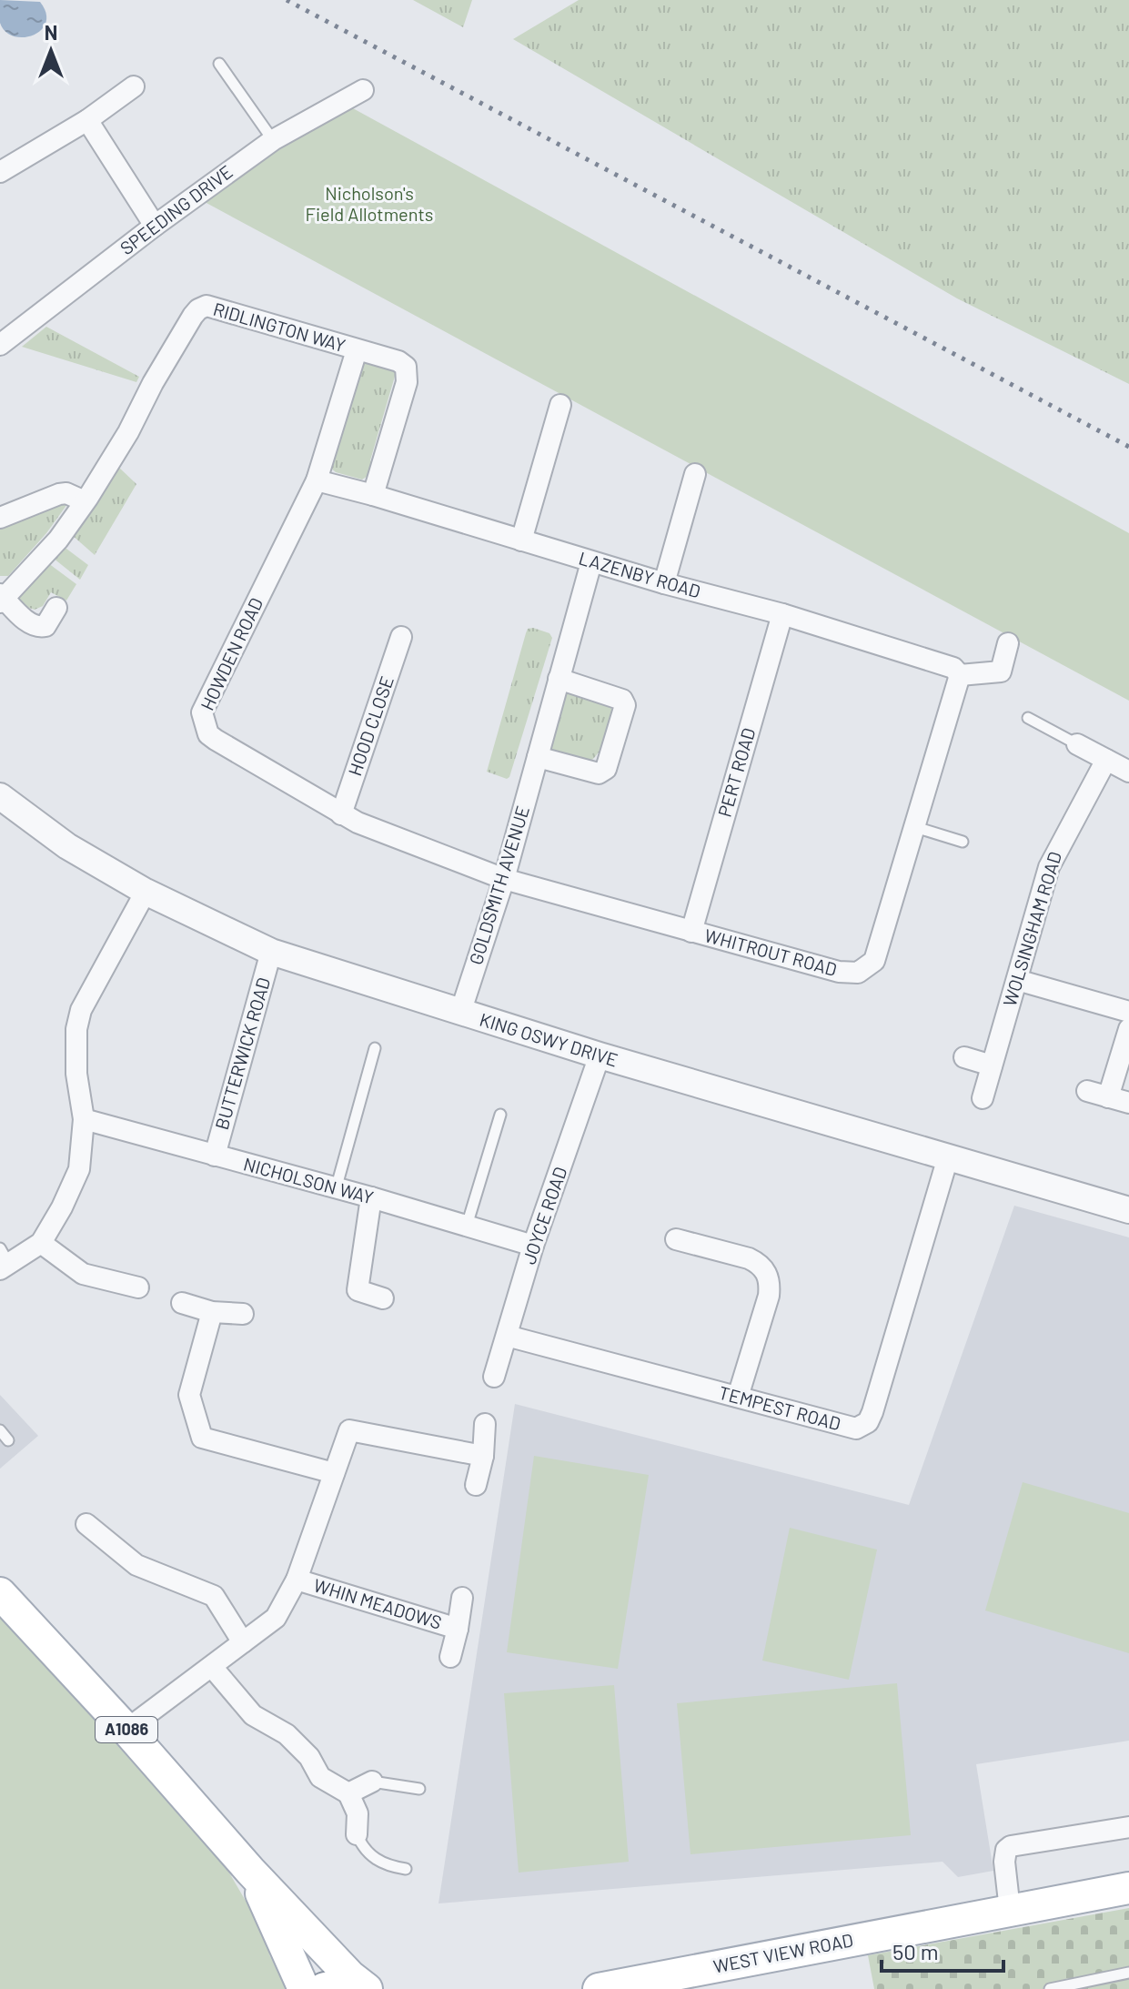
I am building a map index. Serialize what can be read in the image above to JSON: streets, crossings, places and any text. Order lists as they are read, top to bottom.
{
  "streets": {
    "main road": ["A1086", "WEST VIEW ROAD"],
    "street": [
      "SPEEDING DRIVE",
      "RIDLINGTON WAY",
      "LAZENBY ROAD",
      "HOWDEN ROAD",
      "HOOD CLOSE",
      "PERT ROAD",
      "GOLDSMITH AVENUE",
      "WOLSINGHAM ROAD",
      "WHITROUT ROAD",
      "KING OSWY DRIVE",
      "BUTTERWICK ROAD",
      "NICHOLSON WAY",
      "JOYCE ROAD",
      "TEMPEST ROAD",
      "WHIN MEADOWS"
    ]
  },
  "crossings": [
    ["RIDLINGTON WAY", "LAZENBY ROAD"],
    ["RIDLINGTON WAY", "HOWDEN ROAD"],
    ["LAZENBY ROAD", "HOWDEN ROAD"],
    ["LAZENBY ROAD", "PERT ROAD"],
    ["LAZENBY ROAD", "GOLDSMITH AVENUE"],
    ["LAZENBY ROAD", "WHITROUT ROAD"],
    ["HOWDEN ROAD", "HOOD CLOSE"],
    ["HOWDEN ROAD", "GOLDSMITH AVENUE"],
    ["HOWDEN ROAD", "WHITROUT ROAD"],
    ["PERT ROAD", "WHITROUT ROAD"],
    ["GOLDSMITH AVENUE", "WHITROUT ROAD"],
    ["GOLDSMITH AVENUE", "KING OSWY DRIVE"],
    ["KING OSWY DRIVE", "BUTTERWICK ROAD"],
    ["KING OSWY DRIVE", "JOYCE ROAD"],
    ["KING OSWY DRIVE", "TEMPEST ROAD"],
    ["BUTTERWICK ROAD", "NICHOLSON WAY"],
    ["NICHOLSON WAY", "JOYCE ROAD"],
    ["JOYCE ROAD", "TEMPEST ROAD"],
    ["WHIN MEADOWS", "A1086"]
  ],
  "parks": ["Nicholson's Field Allotments"],
  "scale_bar": "50 m",
  "north": "top"
}
